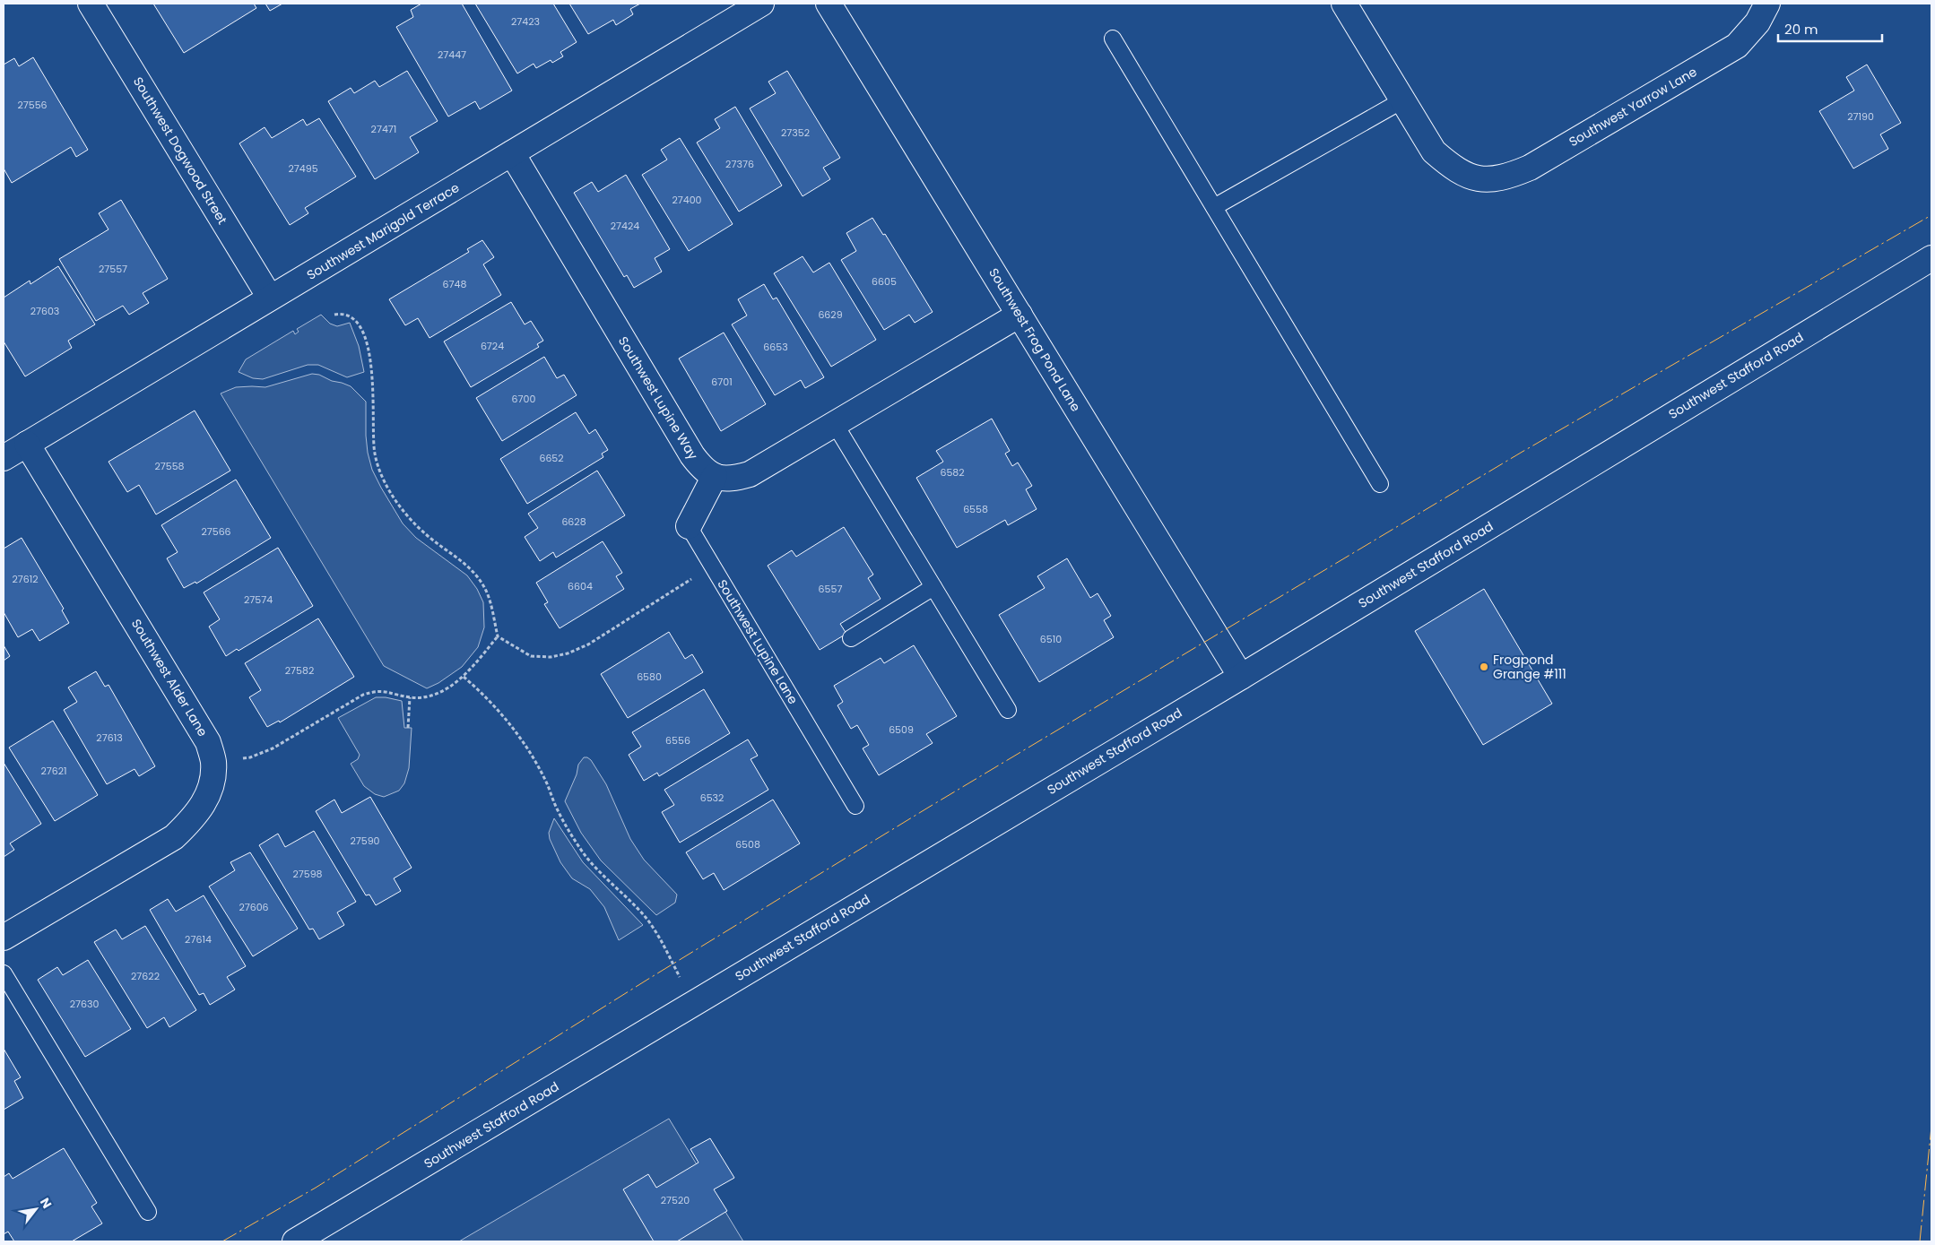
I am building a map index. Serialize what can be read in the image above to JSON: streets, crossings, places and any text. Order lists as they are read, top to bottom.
{
  "streets": {
    "street": [
      "Southwest Yarrow Lane",
      "Southwest Dogwood Street",
      "Southwest Marigold Terrace",
      "Southwest Frog Pond Lane",
      "Southwest Stafford Road",
      "Southwest Lupine Way",
      "Southwest Lupine Lane",
      "Southwest Alder Lane"
    ]
  },
  "crossings": [
    ["Southwest Dogwood Street", "Southwest Marigold Terrace"],
    ["Southwest Marigold Terrace", "Southwest Lupine Way"],
    ["Southwest Marigold Terrace", "Southwest Alder Lane"],
    ["Southwest Frog Pond Lane", "Southwest Stafford Road"],
    ["Southwest Lupine Way", "Southwest Lupine Lane"]
  ],
  "places": ["Frogpond Grange #111"],
  "house_numbers": [
    "27423",
    "27447",
    "27556",
    "27190",
    "27471",
    "27352",
    "27376",
    "27495",
    "27400",
    "27424",
    "27557",
    "6605",
    "6748",
    "27603",
    "6629",
    "6724",
    "6653",
    "6701",
    "6700",
    "6652",
    "27558",
    "6582",
    "6558",
    "6628",
    "27566",
    "27612",
    "6604",
    "6557",
    "27574",
    "6510",
    "27582",
    "6580",
    "6509",
    "27613",
    "6556",
    "27621",
    "6532",
    "27590",
    "6508",
    "27598",
    "27606",
    "27614",
    "27622",
    "27630",
    "27520"
  ],
  "scale_bar": "20 m",
  "north": "top right"
}
